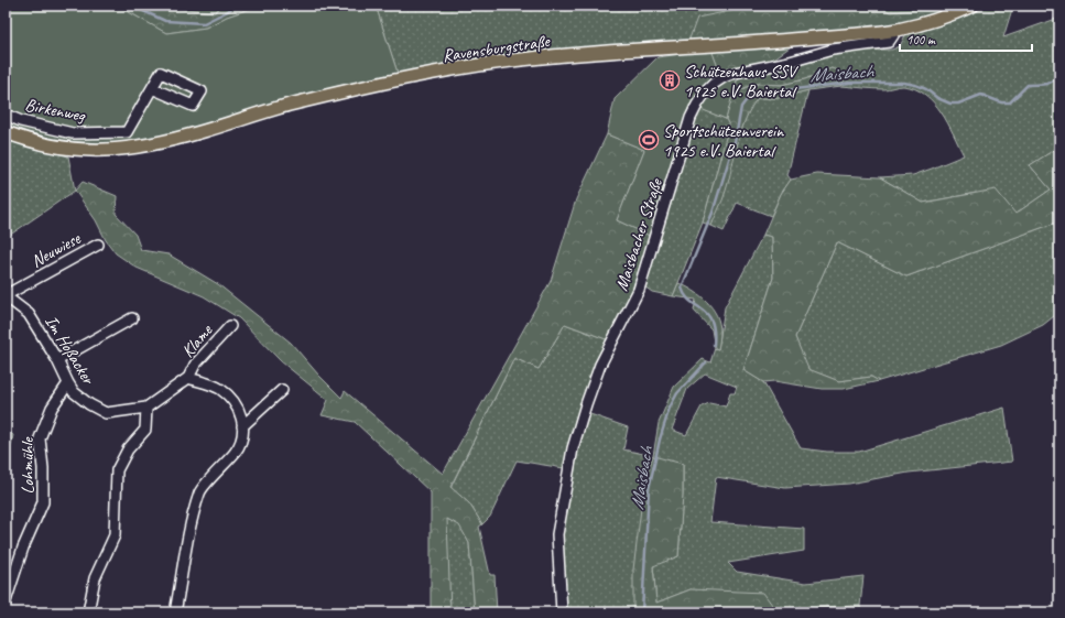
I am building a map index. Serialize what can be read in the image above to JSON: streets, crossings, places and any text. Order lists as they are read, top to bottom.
{
  "streets": {
    "main road": ["Ravensburgstraße"],
    "street": [
      "Birkenweg",
      "Maisbacher Straße",
      "Neuwiese",
      "Klame",
      "Im Hoßacker",
      "Lohmühle"
    ]
  },
  "crossings": [
    ["Ravensburgstraße", "Maisbacher Straße"],
    ["Neuwiese", "Im Hoßacker"],
    ["Klame", "Im Hoßacker"],
    ["Im Hoßacker", "Lohmühle"]
  ],
  "water": ["Maisbach"],
  "places": {
    "building": ["Schützenhaus SSV 1925 e.V. Baiertal"],
    "sports": ["Sportschützenverein 1925 e.V. Baiertal"]
  },
  "scale_bar": "100 m"
}
